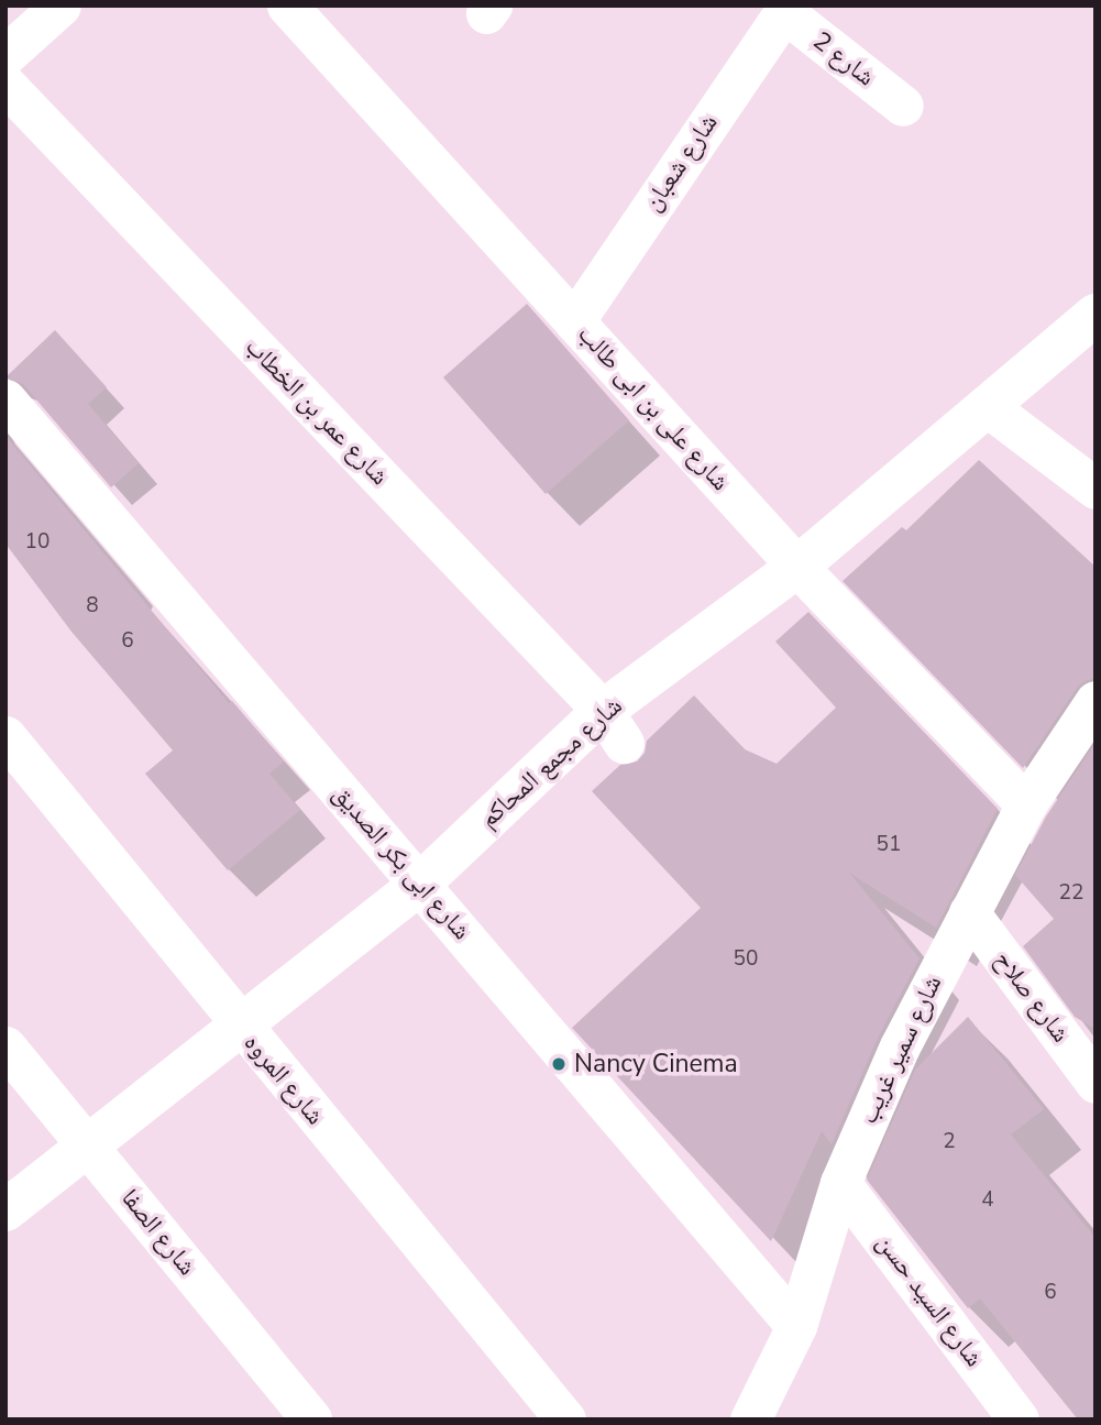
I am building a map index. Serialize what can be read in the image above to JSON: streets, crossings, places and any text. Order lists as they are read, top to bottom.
{
  "streets": {
    "street": [
      "شارع 2",
      "شارع شعبان",
      "شارع على بن ابى طالب",
      "شارع عمر بن الخطاب",
      "شارع مجمع المحاكم",
      "شارع ابى بكر الصديق",
      "شارع صلاح",
      "شارع سمير غريب",
      "شارع المروه",
      "شارع الصفا",
      "شارع السيد حسن"
    ]
  },
  "crossings": [
    ["شارع 2", "شارع شعبان"],
    ["شارع شعبان", "شارع على بن ابى طالب"],
    ["شارع على بن ابى طالب", "شارع مجمع المحاكم"],
    ["شارع على بن ابى طالب", "شارع سمير غريب"],
    ["شارع عمر بن الخطاب", "شارع مجمع المحاكم"],
    ["شارع مجمع المحاكم", "شارع ابى بكر الصديق"],
    ["شارع مجمع المحاكم", "شارع المروه"],
    ["شارع مجمع المحاكم", "شارع الصفا"],
    ["شارع ابى بكر الصديق", "شارع سمير غريب"],
    ["شارع صلاح", "شارع سمير غريب"],
    ["شارع سمير غريب", "شارع السيد حسن"]
  ],
  "places": ["Nancy Cinema"],
  "house_numbers": [
    "10",
    "8",
    "6",
    "51",
    "22",
    "50",
    "2",
    "4",
    "6"
  ]
}
